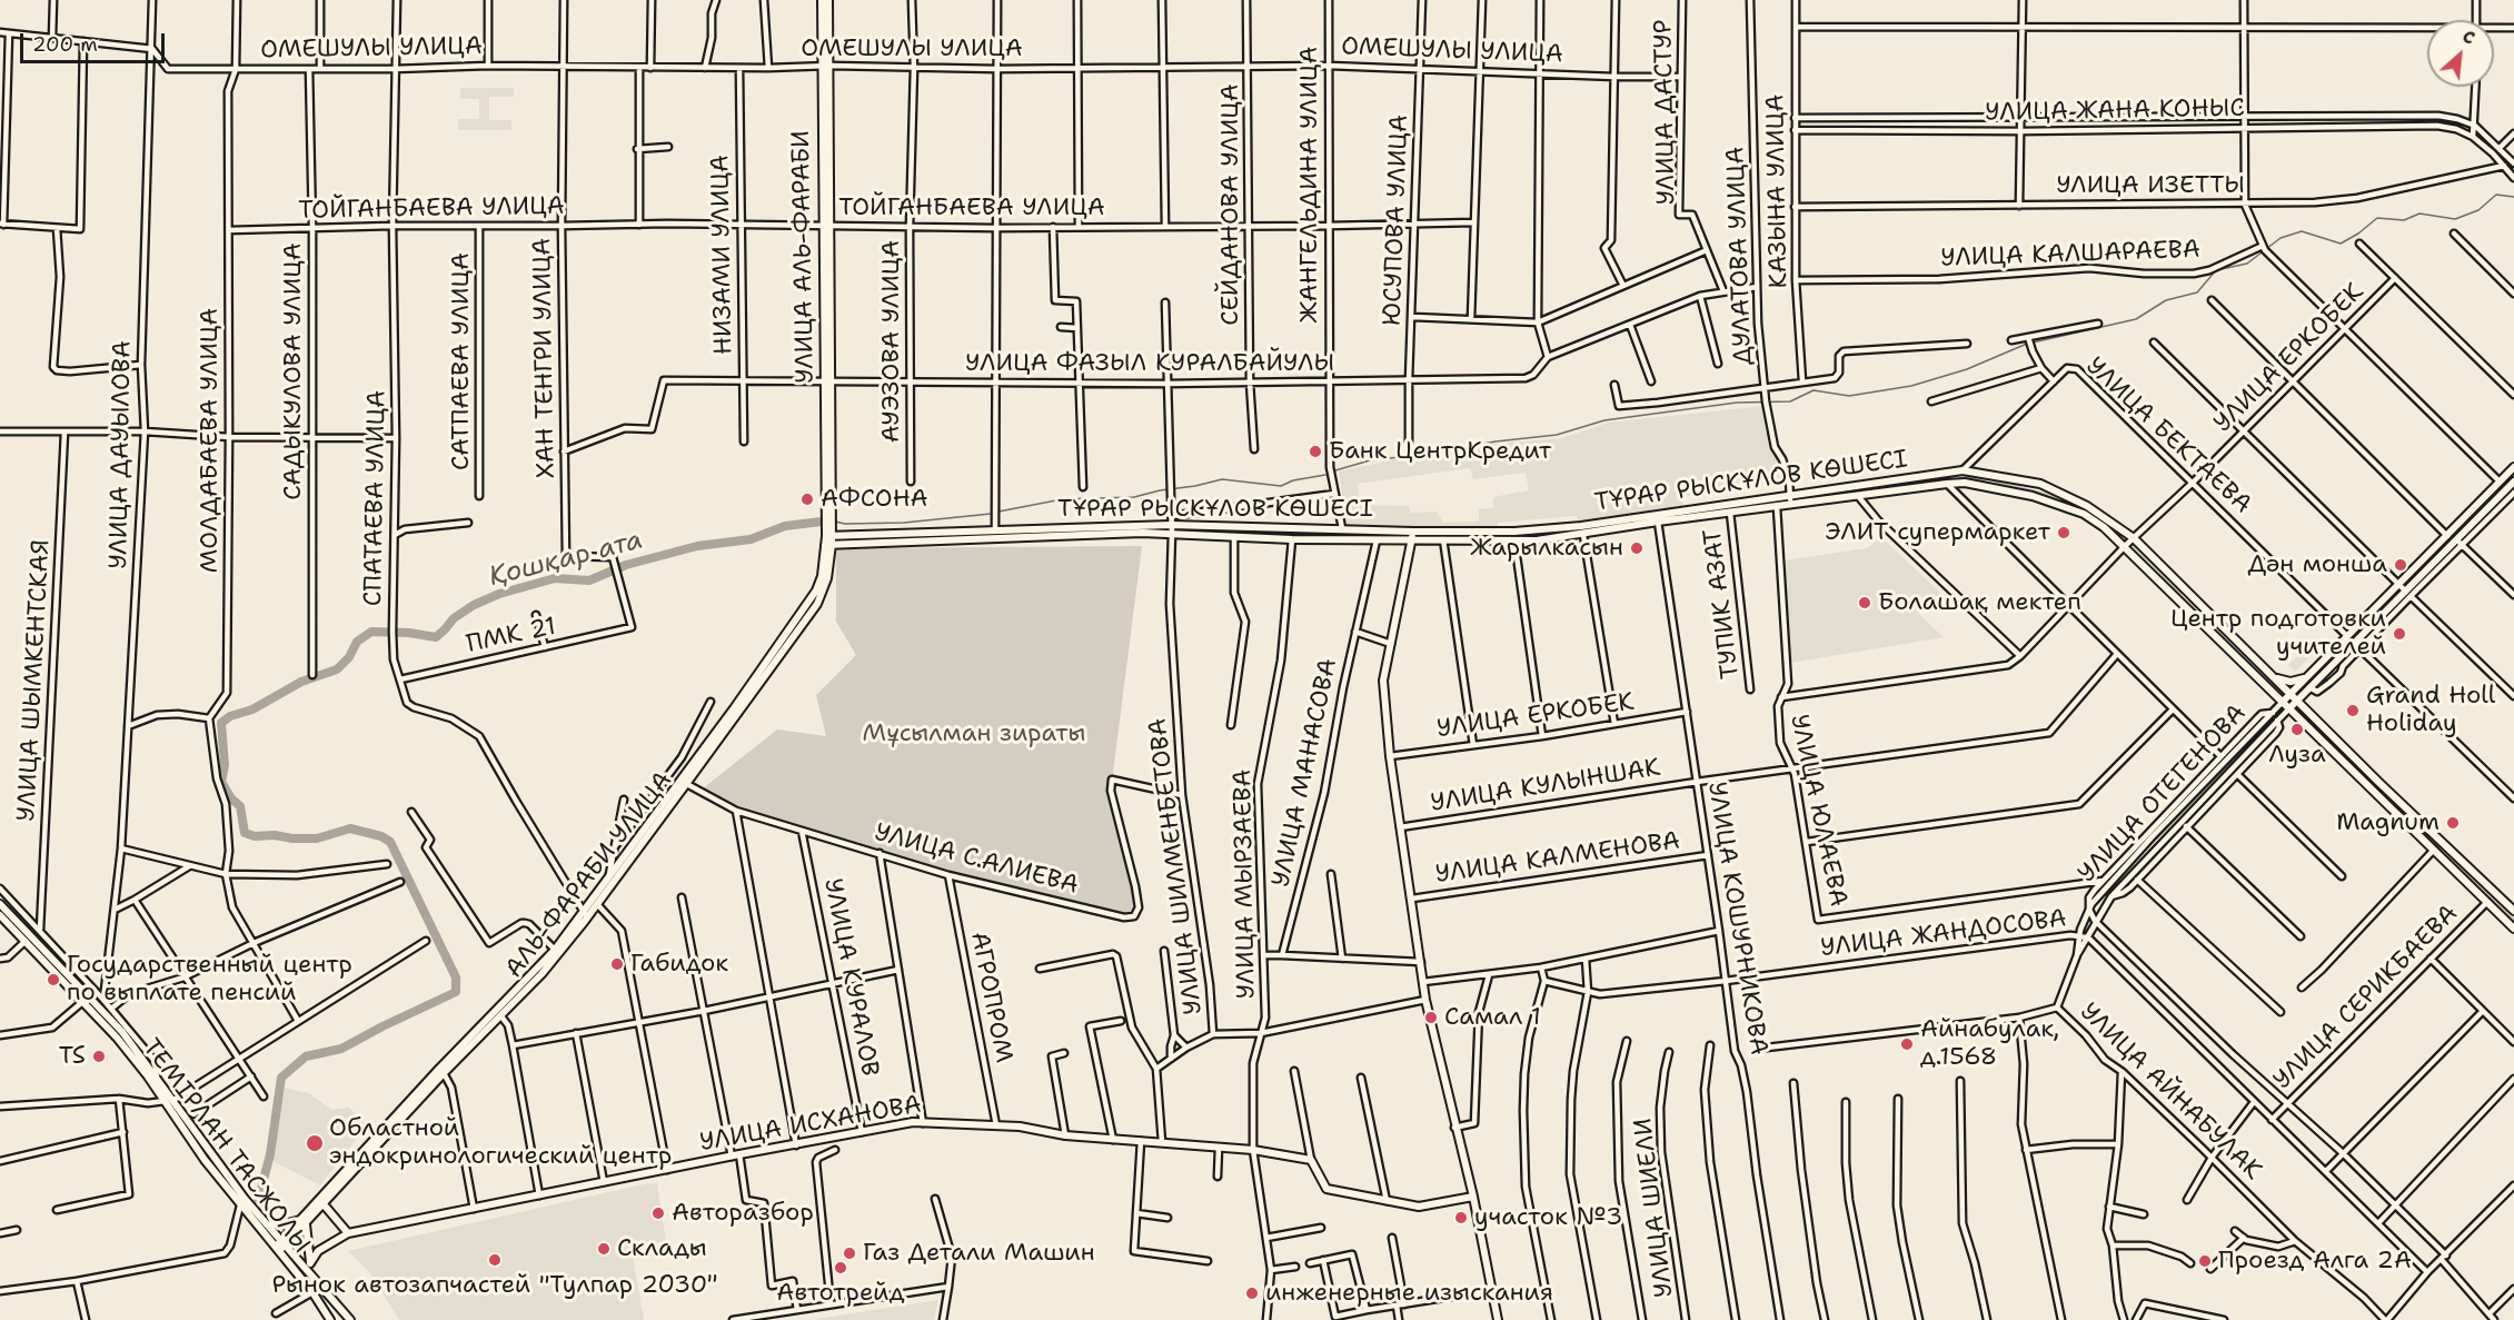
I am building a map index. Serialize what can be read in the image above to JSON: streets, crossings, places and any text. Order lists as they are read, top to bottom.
{
  "streets": {
    "main road": [
      "УЛИЦА АЛЬ-ФАРАБИ",
      "ТҰРАР РЫСКҰЛОВ КӨШЕСІ",
      "АЛЬ-ФАРАБИ УЛИЦА",
      "УЛИЦА ИСХАНОВА",
      "ТЕМІРЛАН ТАСЖОЛЫ"
    ],
    "street": [
      "ОМЕШУЛЫ УЛИЦА",
      "УЛИЦА ЖАНА КОНЫС",
      "УЛИЦА ДАСТУР",
      "ЖАНГЕЛЬДИНА УЛИЦА",
      "УЛИЦА ИЗЕТТЫ",
      "КАЗЫНА УЛИЦА",
      "СЕЙДАНОВА УЛИЦА",
      "ТОЙГАНБАЕВА УЛИЦА",
      "ЮСУПОВА УЛИЦА",
      "НИЗАМИ УЛИЦА",
      "УЛИЦА КАЛШАРАЕВА",
      "ДУЛАТОВА УЛИЦА",
      "АУЭЗОВА УЛИЦА",
      "ХАН ТЕНГРИ УЛИЦА",
      "УЛИЦА ЕРКОБЕК",
      "САТПАЕВА УЛИЦА",
      "УЛИЦА ФАЗЫЛ КУРАЛБАЙУЛЫ",
      "САДЫКУЛОВА УЛИЦА",
      "УЛИЦА БЕКТАЕВА",
      "МОЛДАБАЕВА УЛИЦА",
      "УЛИЦА ДАУЫЛОВА",
      "СПАТАЕВА УЛИЦА",
      "ТУПИК АЗАТ",
      "ПМК 21",
      "УЛИЦА ШЫМКЕНТСКАЯ",
      "УЛИЦА МАНАСОВА",
      "УЛИЦА КУЛЫНШАК",
      "УЛИЦА ОТЕГЕНОВА",
      "УЛИЦА ЮЛАЕВА",
      "УЛИЦА КАЛМЕНОВА",
      "УЛИЦА С.АЛИЕВА",
      "УЛИЦА ШИЛМЕНБЕТОВА",
      "УЛИЦА МЫРЗАЕВА",
      "УЛИЦА КОШУРНИКОВА",
      "УЛИЦА ЖАНДОСОВА",
      "УЛИЦА КУРАЛОВ",
      "АГРОПРОМ",
      "УЛИЦА СЕРИКБАЕВА",
      "УЛИЦА АЙНАБУЛАК",
      "УЛИЦА ШИЕЛИ"
    ]
  },
  "crossings": [
    ["ОМЕШУЛЫ УЛИЦА", "УЛИЦА ДАСТУР"],
    ["ОМЕШУЛЫ УЛИЦА", "ЖАНГЕЛЬДИНА УЛИЦА"],
    ["ОМЕШУЛЫ УЛИЦА", "СЕЙДАНОВА УЛИЦА"],
    ["ОМЕШУЛЫ УЛИЦА", "ЮСУПОВА УЛИЦА"],
    ["ОМЕШУЛЫ УЛИЦА", "НИЗАМИ УЛИЦА"],
    ["ОМЕШУЛЫ УЛИЦА", "УЛИЦА АЛЬ-ФАРАБИ"],
    ["ОМЕШУЛЫ УЛИЦА", "АУЭЗОВА УЛИЦА"],
    ["ОМЕШУЛЫ УЛИЦА", "ХАН ТЕНГРИ УЛИЦА"],
    ["ОМЕШУЛЫ УЛИЦА", "САДЫКУЛОВА УЛИЦА"],
    ["ОМЕШУЛЫ УЛИЦА", "МОЛДАБАЕВА УЛИЦА"],
    ["ОМЕШУЛЫ УЛИЦА", "УЛИЦА ДАУЫЛОВА"],
    ["ОМЕШУЛЫ УЛИЦА", "СПАТАЕВА УЛИЦА"],
    ["УЛИЦА ЖАНА КОНЫС", "УЛИЦА ИЗЕТТЫ"],
    ["УЛИЦА ЖАНА КОНЫС", "КАЗЫНА УЛИЦА"],
    ["УЛИЦА ДАСТУР", "УЛИЦА ФАЗЫЛ КУРАЛБАЙУЛЫ"],
    ["ЖАНГЕЛЬДИНА УЛИЦА", "ТОЙГАНБАЕВА УЛИЦА"],
    ["ЖАНГЕЛЬДИНА УЛИЦА", "УЛИЦА ФАЗЫЛ КУРАЛБАЙУЛЫ"],
    ["ЖАНГЕЛЬДИНА УЛИЦА", "ТҰРАР РЫСКҰЛОВ КӨШЕСІ"],
    ["УЛИЦА ИЗЕТТЫ", "КАЗЫНА УЛИЦА"],
    ["КАЗЫНА УЛИЦА", "УЛИЦА КАЛШАРАЕВА"],
    ["СЕЙДАНОВА УЛИЦА", "ТОЙГАНБАЕВА УЛИЦА"],
    ["СЕЙДАНОВА УЛИЦА", "УЛИЦА ФАЗЫЛ КУРАЛБАЙУЛЫ"],
    ["ТОЙГАНБАЕВА УЛИЦА", "ЮСУПОВА УЛИЦА"],
    ["ТОЙГАНБАЕВА УЛИЦА", "НИЗАМИ УЛИЦА"],
    ["ТОЙГАНБАЕВА УЛИЦА", "УЛИЦА АЛЬ-ФАРАБИ"],
    ["ТОЙГАНБАЕВА УЛИЦА", "АУЭЗОВА УЛИЦА"],
    ["ТОЙГАНБАЕВА УЛИЦА", "ХАН ТЕНГРИ УЛИЦА"],
    ["ТОЙГАНБАЕВА УЛИЦА", "САТПАЕВА УЛИЦА"],
    ["ТОЙГАНБАЕВА УЛИЦА", "САДЫКУЛОВА УЛИЦА"],
    ["ТОЙГАНБАЕВА УЛИЦА", "МОЛДАБАЕВА УЛИЦА"],
    ["ТОЙГАНБАЕВА УЛИЦА", "СПАТАЕВА УЛИЦА"],
    ["ЮСУПОВА УЛИЦА", "УЛИЦА ФАЗЫЛ КУРАЛБАЙУЛЫ"],
    ["НИЗАМИ УЛИЦА", "УЛИЦА ФАЗЫЛ КУРАЛБАЙУЛЫ"],
    ["ДУЛАТОВА УЛИЦА", "УЛИЦА ФАЗЫЛ КУРАЛБАЙУЛЫ"],
    ["ДУЛАТОВА УЛИЦА", "ТҰРАР РЫСКҰЛОВ КӨШЕСІ"],
    ["УЛИЦА АЛЬ-ФАРАБИ", "УЛИЦА ФАЗЫЛ КУРАЛБАЙУЛЫ"],
    ["УЛИЦА АЛЬ-ФАРАБИ", "АЛЬ-ФАРАБИ УЛИЦА"],
    ["АУЭЗОВА УЛИЦА", "УЛИЦА ФАЗЫЛ КУРАЛБАЙУЛЫ"],
    ["ХАН ТЕНГРИ УЛИЦА", "УЛИЦА ФАЗЫЛ КУРАЛБАЙУЛЫ"],
    ["ХАН ТЕНГРИ УЛИЦА", "ПМК 21"],
    ["УЛИЦА ЕРКОБЕК", "УЛИЦА БЕКТАЕВА"],
    ["УЛИЦА ЕРКОБЕК", "ТҰРАР РЫСКҰЛОВ КӨШЕСІ"],
    ["УЛИЦА ЕРКОБЕК", "УЛИЦА КОШУРНИКОВА"],
    ["УЛИЦА ФАЗЫЛ КУРАЛБАЙУЛЫ", "УЛИЦА ШИЛМЕНБЕТОВА"],
    ["УЛИЦА БЕКТАЕВА", "ТҰРАР РЫСКҰЛОВ КӨШЕСІ"],
    ["ТҰРАР РЫСКҰЛОВ КӨШЕСІ", "ТУПИК АЗАТ"],
    ["ТҰРАР РЫСКҰЛОВ КӨШЕСІ", "УЛИЦА МАНАСОВА"],
    ["ТҰРАР РЫСКҰЛОВ КӨШЕСІ", "УЛИЦА ОТЕГЕНОВА"],
    ["ТҰРАР РЫСКҰЛОВ КӨШЕСІ", "УЛИЦА ЮЛАЕВА"],
    ["ТҰРАР РЫСКҰЛОВ КӨШЕСІ", "УЛИЦА ШИЛМЕНБЕТОВА"],
    ["ТҰРАР РЫСКҰЛОВ КӨШЕСІ", "АЛЬ-ФАРАБИ УЛИЦА"],
    ["ТҰРАР РЫСКҰЛОВ КӨШЕСІ", "УЛИЦА МЫРЗАЕВА"],
    ["ТҰРАР РЫСКҰЛОВ КӨШЕСІ", "УЛИЦА КОШУРНИКОВА"],
    ["ТҰРАР РЫСКҰЛОВ КӨШЕСІ", "УЛИЦА СЕРИКБАЕВА"],
    ["СПАТАЕВА УЛИЦА", "ПМК 21"],
    ["СПАТАЕВА УЛИЦА", "АЛЬ-ФАРАБИ УЛИЦА"],
    ["УЛИЦА КУЛЫНШАК", "УЛИЦА ЮЛАЕВА"],
    ["УЛИЦА КУЛЫНШАК", "УЛИЦА КОШУРНИКОВА"],
    ["УЛИЦА ОТЕГЕНОВА", "УЛИЦА ЮЛАЕВА"],
    ["УЛИЦА ОТЕГЕНОВА", "УЛИЦА ЖАНДОСОВА"],
    ["УЛИЦА ОТЕГЕНОВА", "УЛИЦА АЙНАБУЛАК"],
    ["УЛИЦА КАЛМЕНОВА", "УЛИЦА КОШУРНИКОВА"],
    ["УЛИЦА С.АЛИЕВА", "УЛИЦА ШИЛМЕНБЕТОВА"],
    ["УЛИЦА С.АЛИЕВА", "АЛЬ-ФАРАБИ УЛИЦА"],
    ["УЛИЦА С.АЛИЕВА", "УЛИЦА КУРАЛОВ"],
    ["УЛИЦА С.АЛИЕВА", "АГРОПРОМ"],
    ["АЛЬ-ФАРАБИ УЛИЦА", "ТЕМІРЛАН ТАСЖОЛЫ"],
    ["УЛИЦА МЫРЗАЕВА", "УЛИЦА ИСХАНОВА"],
    ["УЛИЦА КОШУРНИКОВА", "УЛИЦА ЖАНДОСОВА"],
    ["УЛИЦА ЖАНДОСОВА", "УЛИЦА СЕРИКБАЕВА"],
    ["УЛИЦА КУРАЛОВ", "УЛИЦА ИСХАНОВА"],
    ["АГРОПРОМ", "УЛИЦА ИСХАНОВА"]
  ],
  "water": ["Қошқар ата"],
  "parks": ["Мұсылман зираты"],
  "places": [
    "Банк ЦентрКредит",
    "АФСОНА",
    "ЭЛИТ супермаркет",
    "Жарылкасын",
    "Дән монша",
    "Болашақ мектеп",
    "Центр подготовки учителей",
    "Grand Holl Holiday",
    "Луза",
    "Magnum",
    "Габидок",
    "Государственный центр по выплате пенсий",
    "Самал 1",
    "Айнабулак, д.1568",
    "TS",
    "Областной эндокринологический центр",
    "Авторазбор",
    "участок №3",
    "Склады",
    "Газ Детали Машин",
    "Рынок автозапчастей \"Тулпар 2030\"",
    "Проезд Алга 2А",
    "Автотрейд",
    "инженерные изыскания"
  ],
  "scale_bar": "200 m",
  "north": "top right"
}
